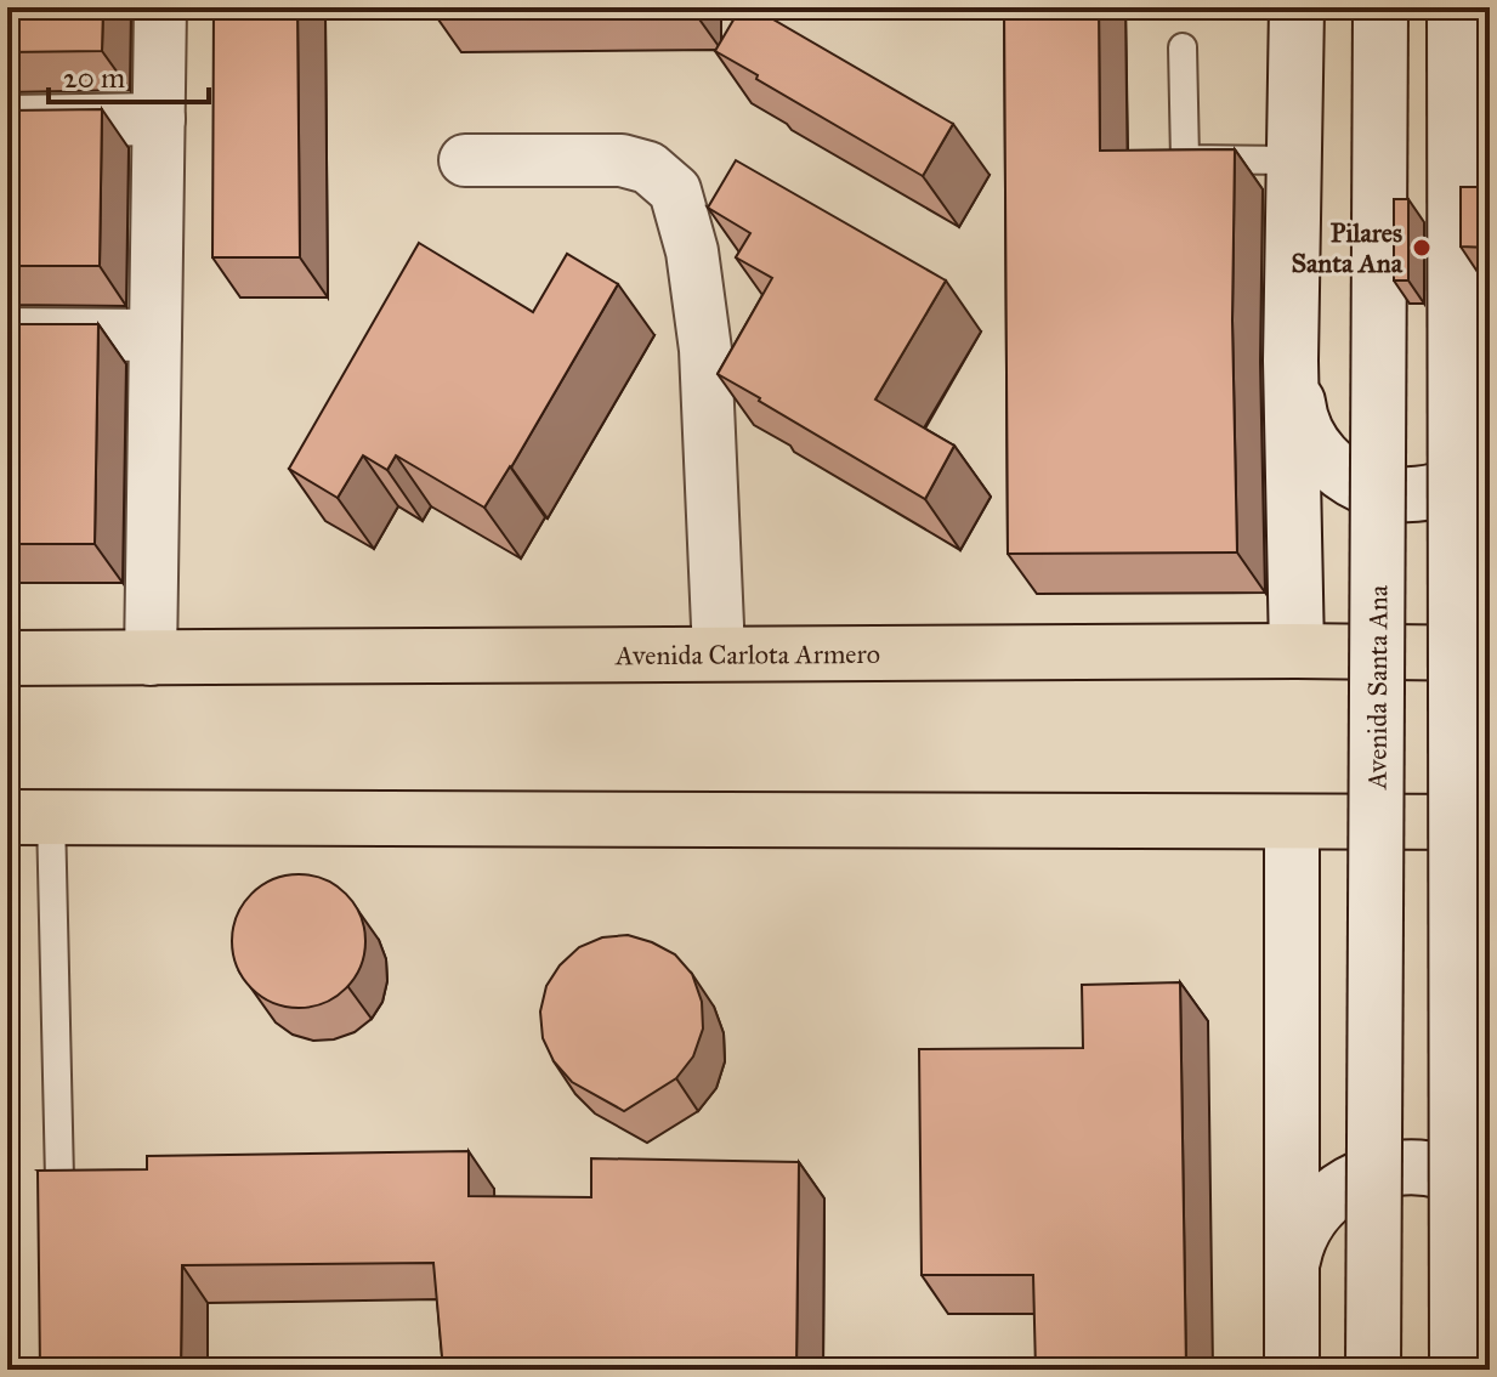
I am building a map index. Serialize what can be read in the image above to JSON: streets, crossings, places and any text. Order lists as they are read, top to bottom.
{
  "streets": {
    "main road": ["Avenida Carlota Armero", "Avenida Santa Ana"]
  },
  "places": ["Pilares Santa Ana"],
  "scale_bar": "20 m"
}
